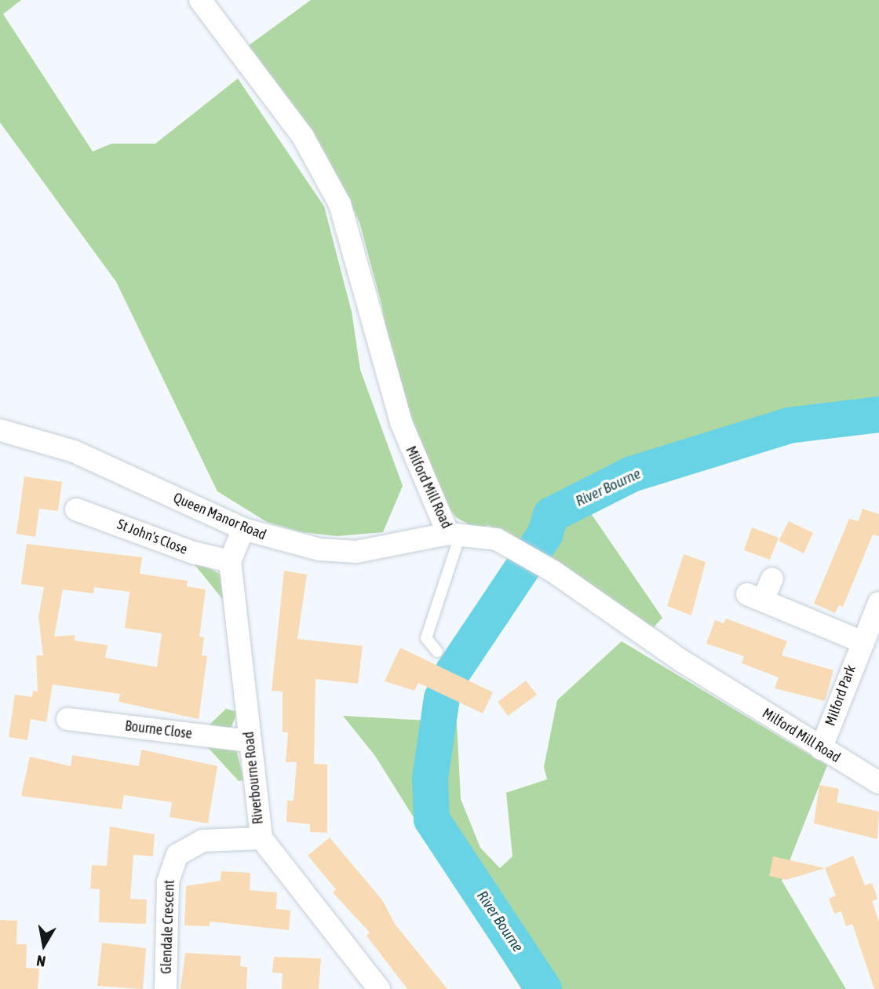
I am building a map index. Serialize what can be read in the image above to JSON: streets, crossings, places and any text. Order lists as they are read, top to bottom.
{
  "streets": {
    "street": [
      "Milford Mill Road",
      "Queen Manor Road",
      "St John's Close",
      "Milford Park",
      "Bourne Close",
      "Riverbourne Road",
      "Glendale Crescent"
    ]
  },
  "crossings": [
    ["Milford Mill Road", "Queen Manor Road"],
    ["Milford Mill Road", "Milford Park"],
    ["Queen Manor Road", "Riverbourne Road"],
    ["St John's Close", "Riverbourne Road"],
    ["Bourne Close", "Riverbourne Road"],
    ["Riverbourne Road", "Glendale Crescent"]
  ],
  "water": ["River Bourne"],
  "north": "bottom"
}
